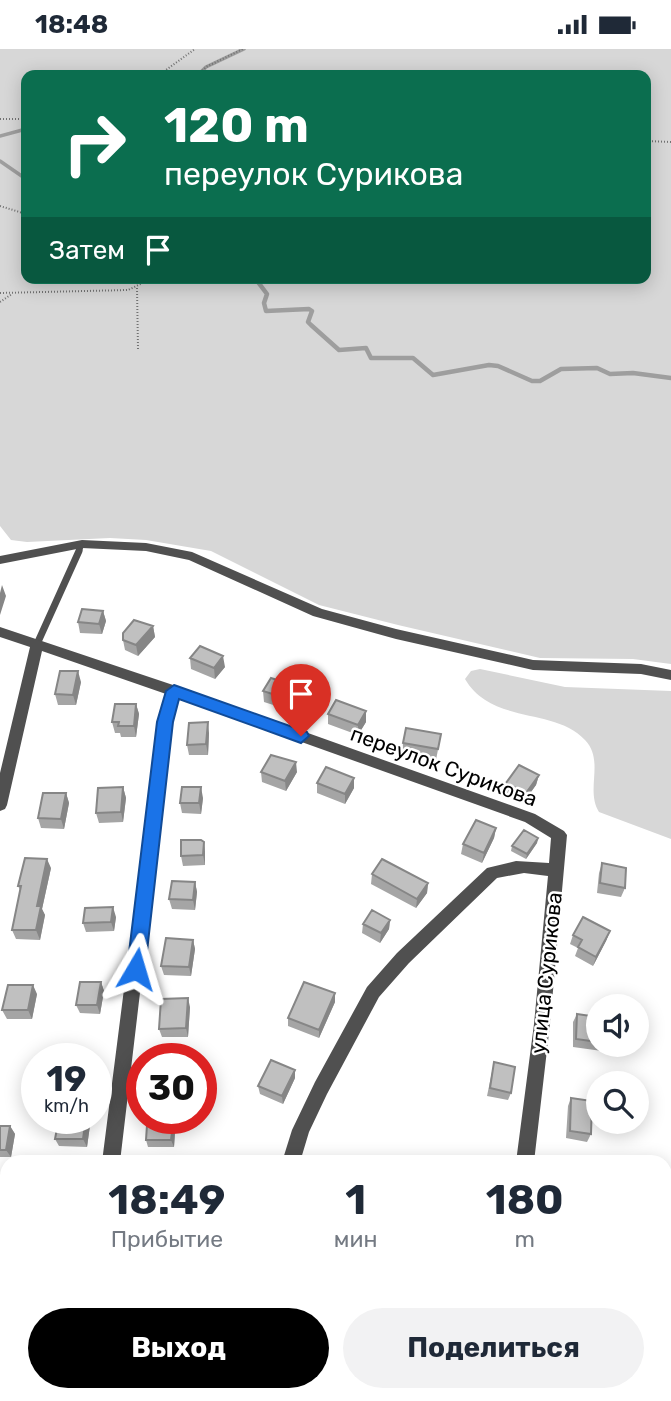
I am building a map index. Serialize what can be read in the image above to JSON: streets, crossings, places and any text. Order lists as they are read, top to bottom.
{
  "streets": {
    "street": ["переулок Сурикова", "улица Сурикова"]
  },
  "crossings": [
    ["переулок Сурикова", "улица Сурикова"]
  ],
  "page": {
    "status": "18:48",
    "turn": ["120 m", "переулок Сурикова"],
    "then": "Затем",
    "speed": "19 km/h",
    "limit": "30",
    "eta": [
      "18:49",
      "Прибытие",
      "1",
      "мин",
      "180",
      "m"
    ],
    "buttons": ["Выход", "Поделиться"]
  }
}
